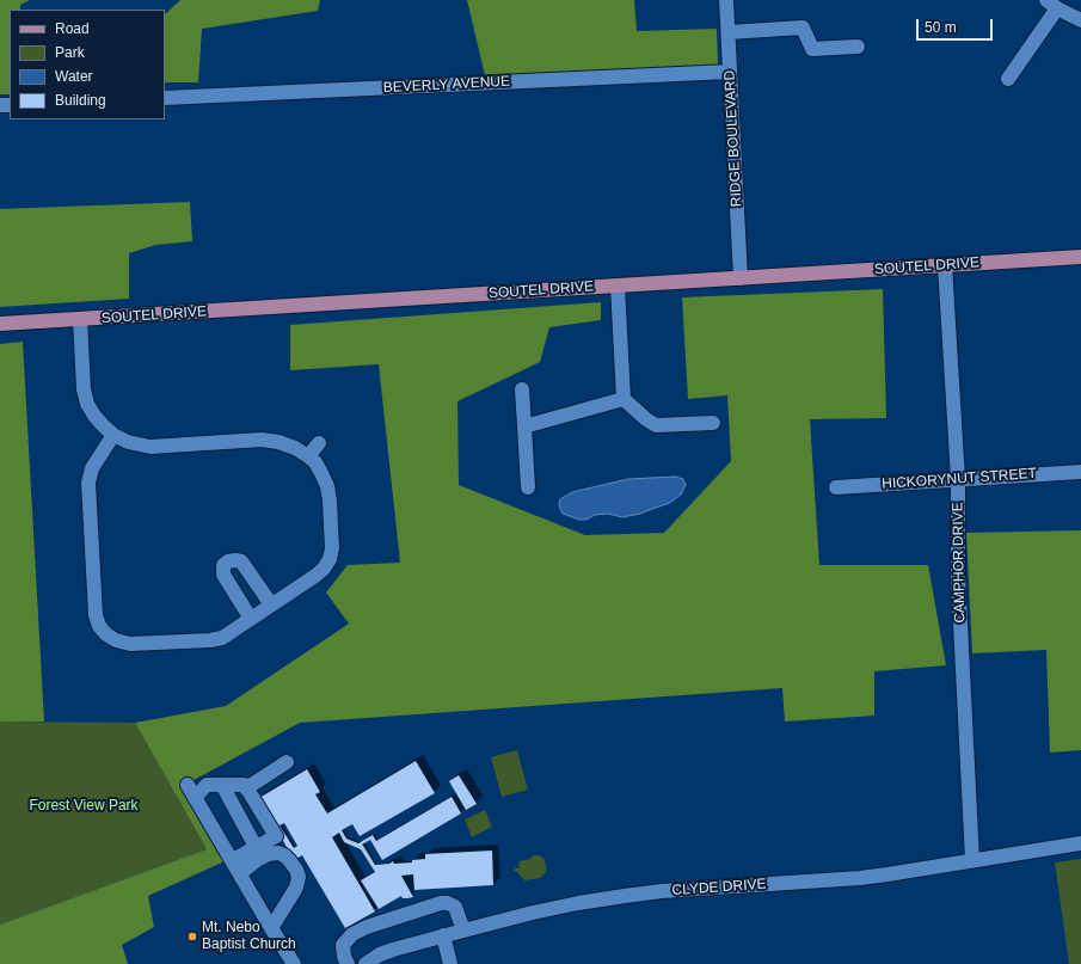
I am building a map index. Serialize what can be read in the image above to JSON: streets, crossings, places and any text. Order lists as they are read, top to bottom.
{
  "streets": {
    "main road": ["SOUTEL DRIVE"],
    "street": [
      "BEVERLY AVENUE",
      "RIDGE BOULEVARD",
      "HICKORYNUT STREET",
      "CAMPHOR DRIVE",
      "CLYDE DRIVE"
    ]
  },
  "crossings": [
    ["BEVERLY AVENUE", "RIDGE BOULEVARD"],
    ["RIDGE BOULEVARD", "SOUTEL DRIVE"],
    ["SOUTEL DRIVE", "CAMPHOR DRIVE"],
    ["HICKORYNUT STREET", "CAMPHOR DRIVE"],
    ["CAMPHOR DRIVE", "CLYDE DRIVE"]
  ],
  "parks": ["Forest View Park"],
  "places": ["Mt. Nebo Baptist Church"],
  "legend": [
    "Road",
    "Park",
    "Water",
    "Building"
  ],
  "scale_bar": "50 m"
}
